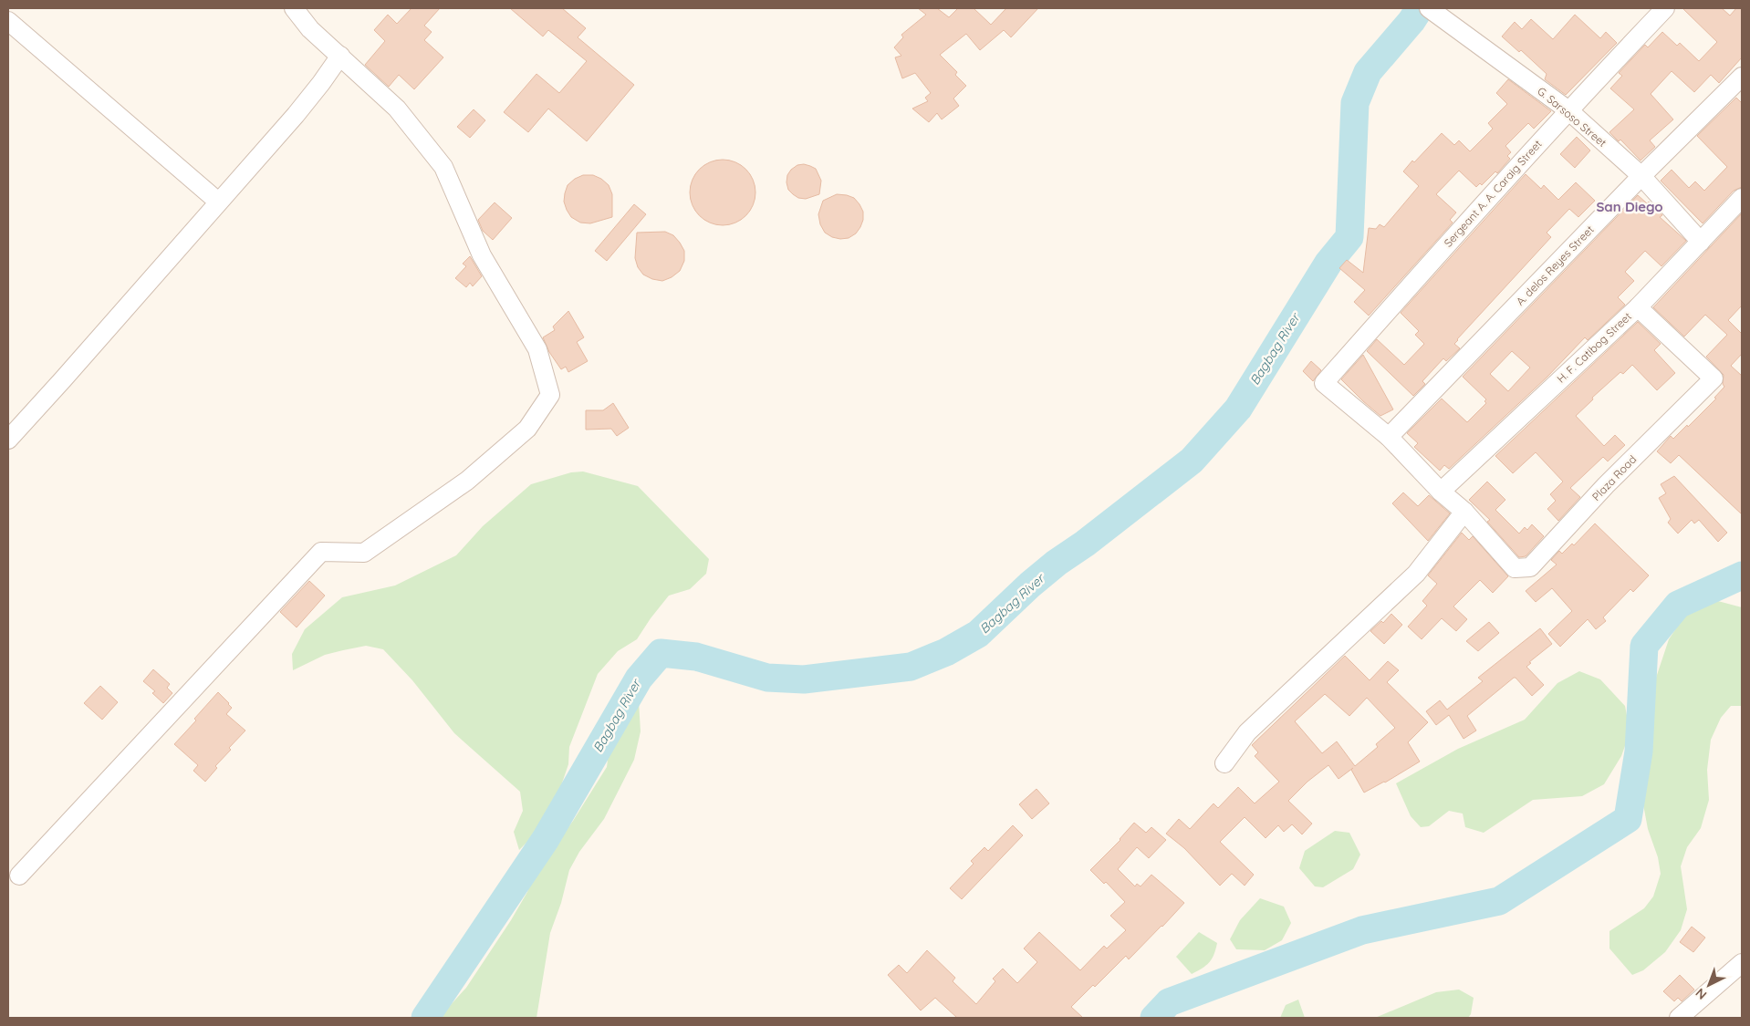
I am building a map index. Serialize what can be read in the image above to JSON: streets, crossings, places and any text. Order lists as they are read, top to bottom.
{
  "streets": {
    "street": [
      "G. Sarsoso Street",
      "Sergeant A. A. Caraig Street",
      "A. delos Reyes Street",
      "H. F. Catibog Street",
      "Plaza Road"
    ]
  },
  "crossings": [
    ["G. Sarsoso Street", "Sergeant A. A. Caraig Street"],
    ["G. Sarsoso Street", "A. delos Reyes Street"],
    ["G. Sarsoso Street", "H. F. Catibog Street"],
    ["Sergeant A. A. Caraig Street", "Plaza Road"],
    ["A. delos Reyes Street", "Plaza Road"],
    ["H. F. Catibog Street", "Plaza Road"]
  ],
  "districts": ["San Diego"],
  "water": ["Bagbag River"],
  "north": "bottom left"
}
